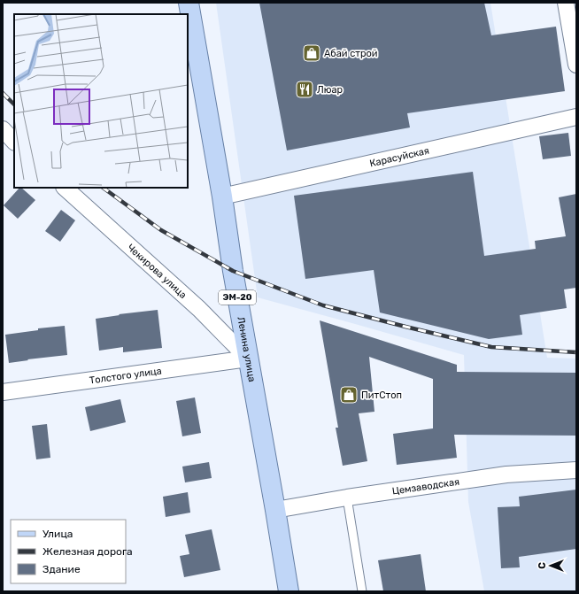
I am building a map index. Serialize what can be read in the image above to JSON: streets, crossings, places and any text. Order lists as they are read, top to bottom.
{
  "streets": {
    "main road": ["ЭМ-20", "Ленина улица"],
    "street": [
      "Карасуйская",
      "Чекирова улица",
      "Толстого улица",
      "Цемзаводская"
    ]
  },
  "crossings": [
    ["Карасуйская", "Ленина улица"],
    ["Чекирова улица", "Ленина улица"],
    ["Чекирова улица", "Толстого улица"],
    ["Ленина улица", "Толстого улица"],
    ["Ленина улица", "Цемзаводская"]
  ],
  "places": {
    "shop": ["Абай строй", "ПитСтоп"],
    "restaurant": ["Люар"]
  },
  "legend": ["Улица", "Железная дорога", "Здание"],
  "north": "left"
}
